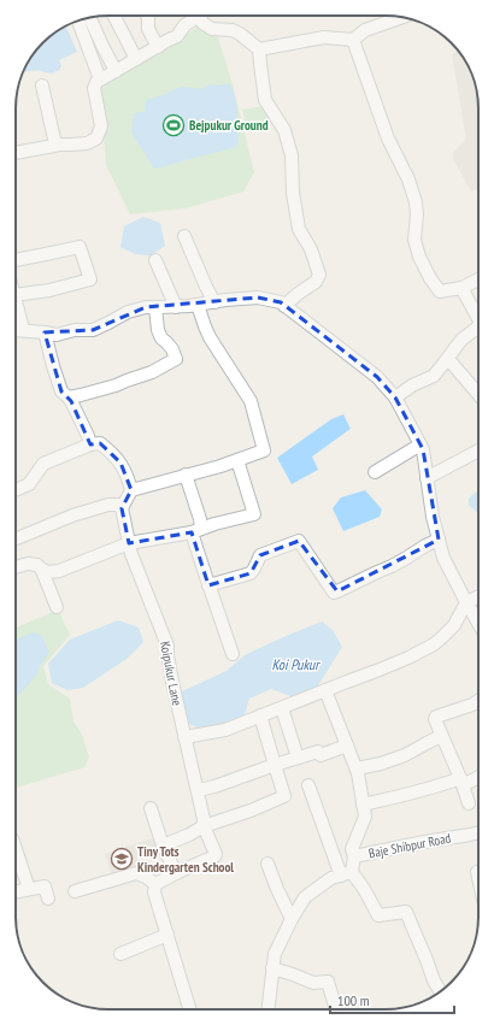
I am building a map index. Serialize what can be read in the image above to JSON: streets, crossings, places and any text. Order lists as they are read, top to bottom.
{
  "streets": {
    "street": ["Koipukur Lane", "Baje Shibpur Road"]
  },
  "water": ["Koi Pukur"],
  "places": {
    "sports": ["Bejpukur Ground"],
    "school or university": ["Tiny Tots Kindergarten School"]
  },
  "scale_bar": "100 m"
}
